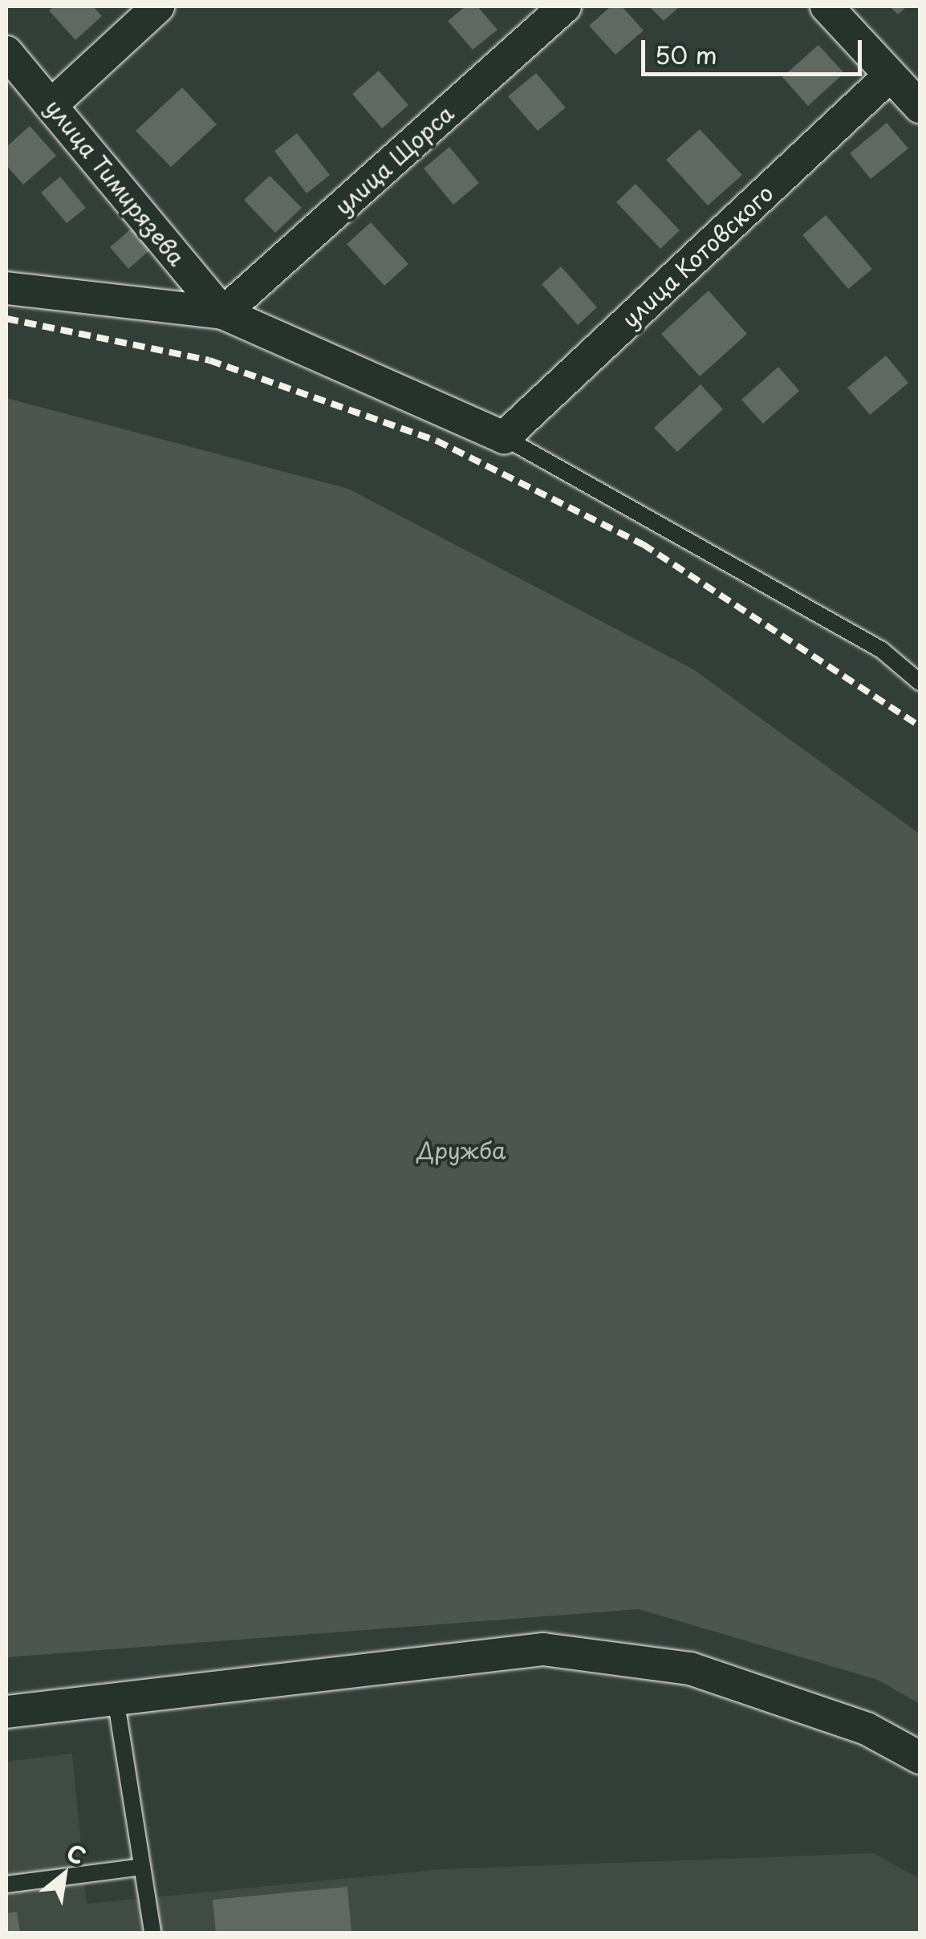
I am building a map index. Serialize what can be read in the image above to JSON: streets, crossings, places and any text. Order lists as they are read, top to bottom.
{
  "streets": {
    "street": ["улица Щорса", "улица Тимирязева", "улица Котовского"]
  },
  "crossings": [
    ["улица Щорса", "улица Тимирязева"]
  ],
  "parks": ["Дружба"],
  "scale_bar": "50 m",
  "north": "top right"
}
